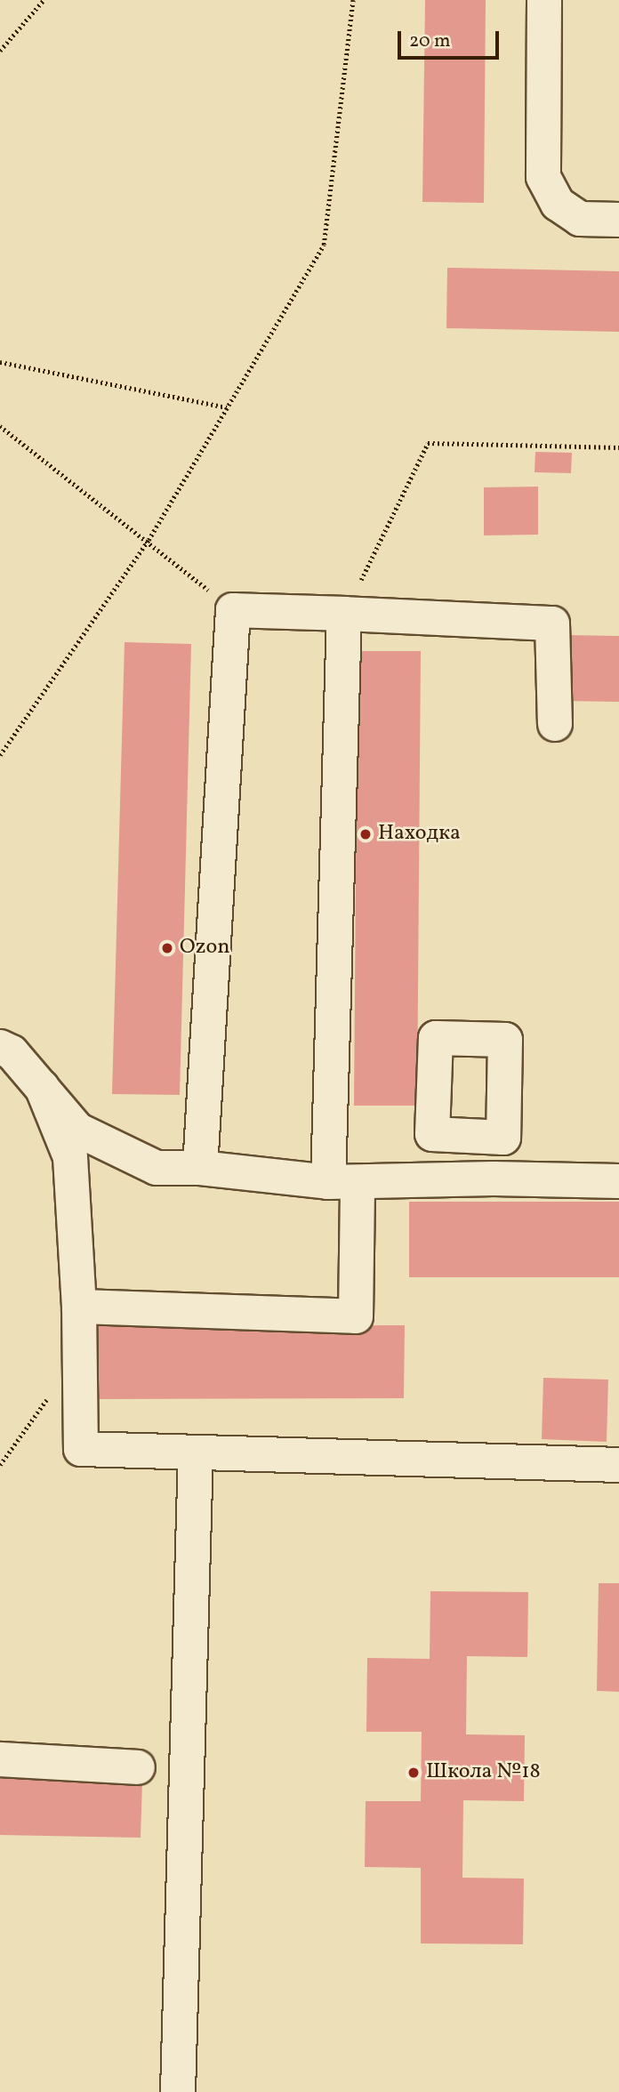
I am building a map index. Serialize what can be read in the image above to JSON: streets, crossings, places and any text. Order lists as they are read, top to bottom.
{
  "places": ["Находка", "Ozon", "Школа №18"],
  "scale_bar": "20 m"
}
